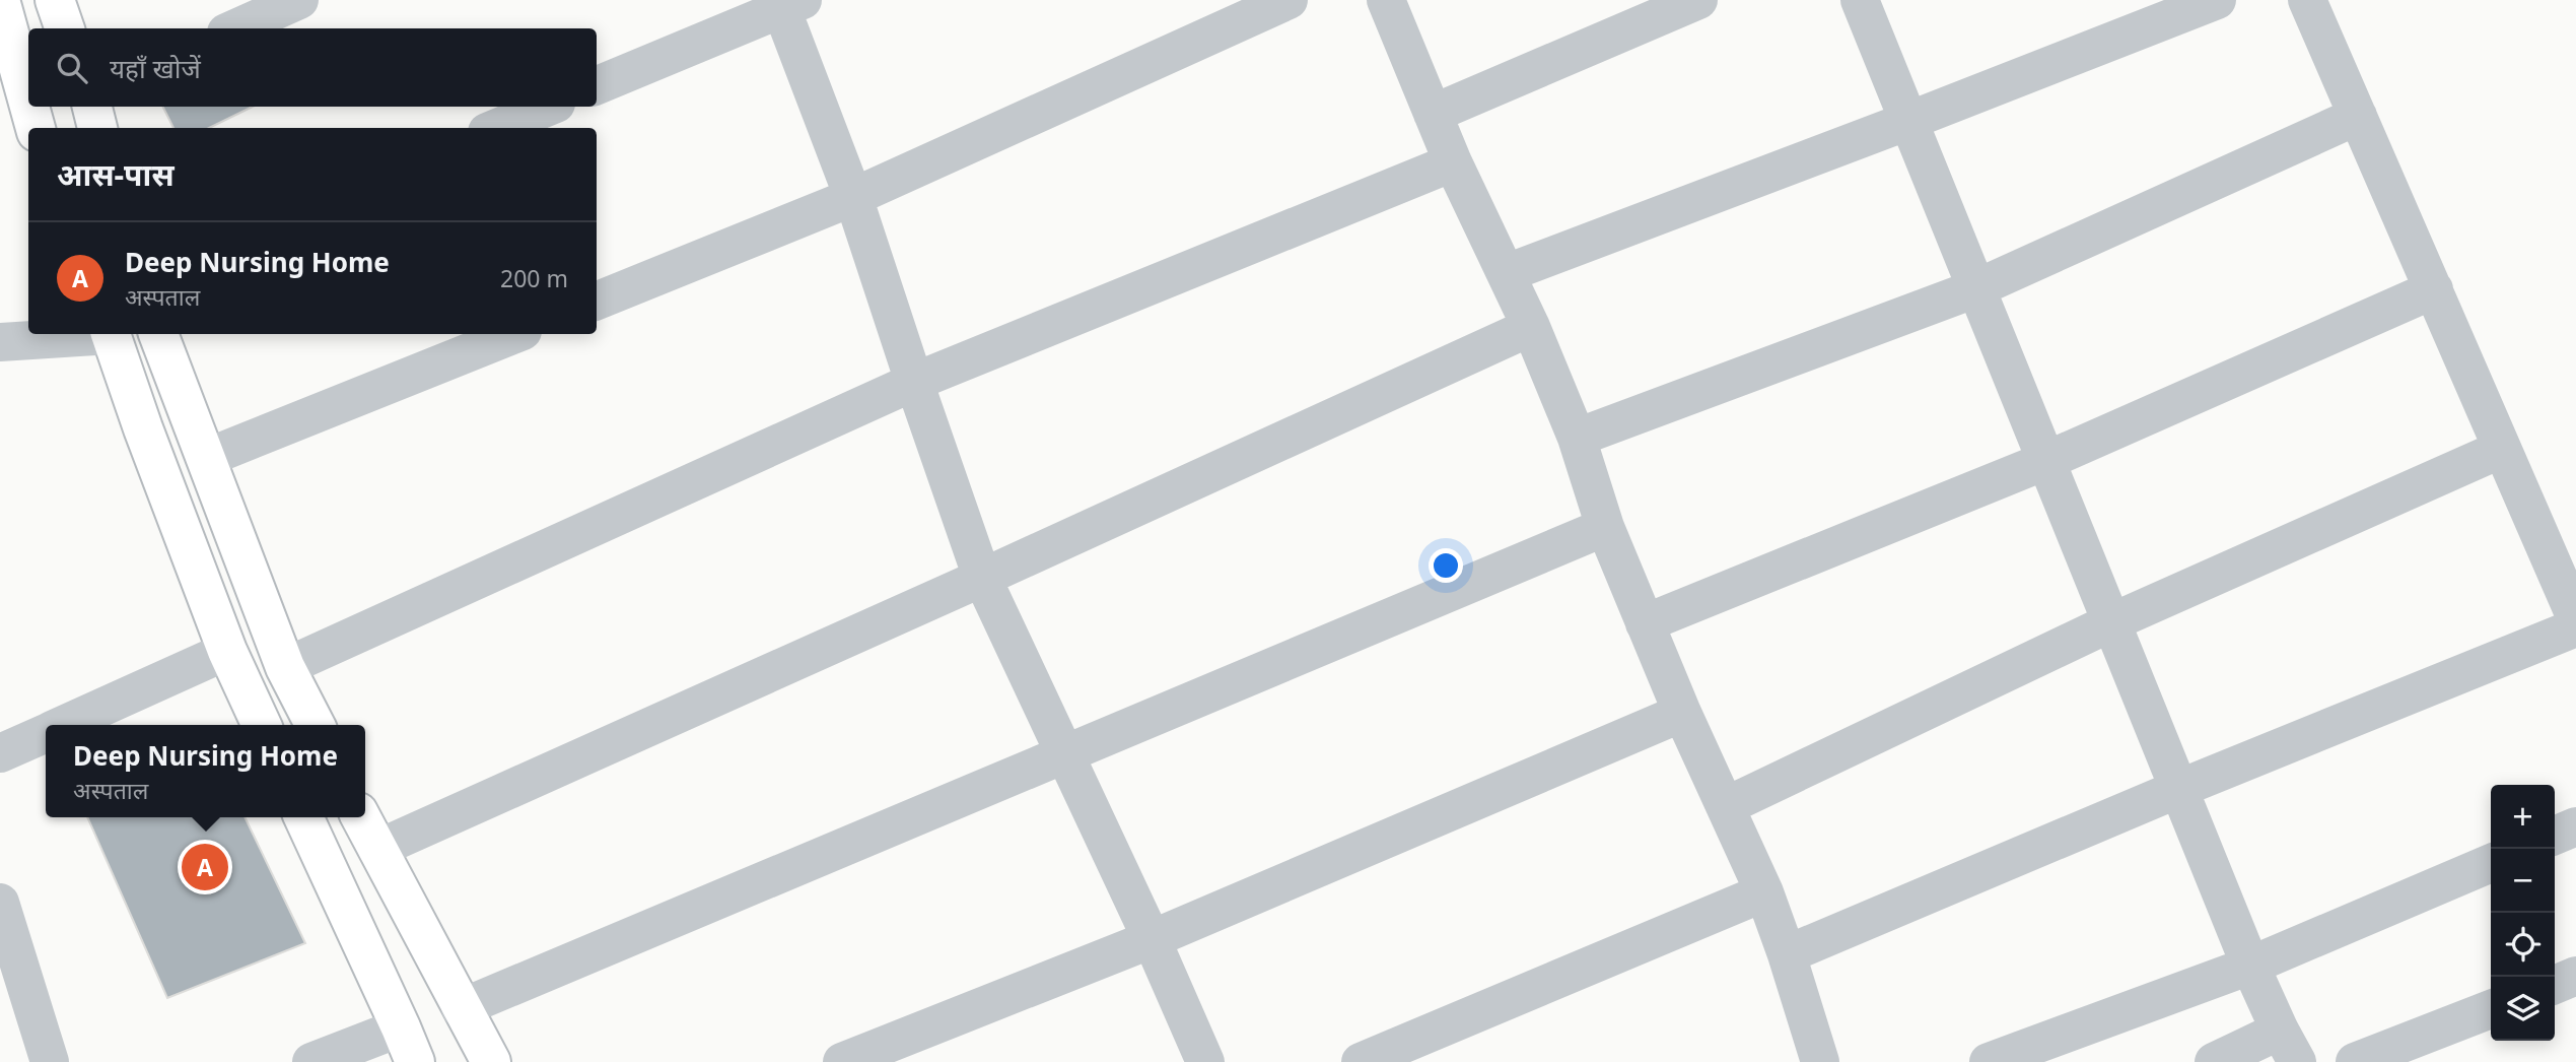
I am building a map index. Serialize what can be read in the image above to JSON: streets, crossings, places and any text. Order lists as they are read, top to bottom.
{
  "page": {
    "search": "यहाँ खोजें",
    "heading": "आस-पास",
    "list": [
      {
        "mark": "A",
        "name": "Deep Nursing Home",
        "note": "अस्पताल",
        "value": "200 m"
      }
    ],
    "popup": ["Deep Nursing Home", "अस्पताल"],
    "map_buttons": ["+", "−"],
    "pins": "A"
  }
}
